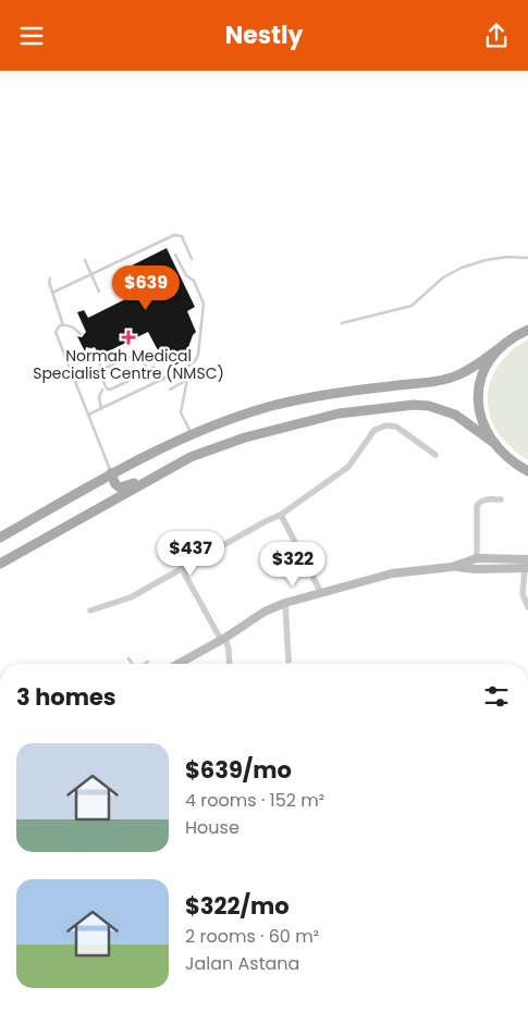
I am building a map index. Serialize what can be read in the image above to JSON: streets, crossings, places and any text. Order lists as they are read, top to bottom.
{
  "places": {
    "health": ["Normah Medical Specialist Centre (NMSC)"]
  },
  "page": {
    "header": "Nestly",
    "price": ["$639", "$437", "$322"],
    "heading": "3 homes",
    "list": [
      {
        "name": "$639/mo",
        "note": "4 rooms · 152 m² · House"
      },
      {
        "name": "$322/mo",
        "note": "2 rooms · 60 m² · Jalan Astana"
      }
    ]
  }
}
